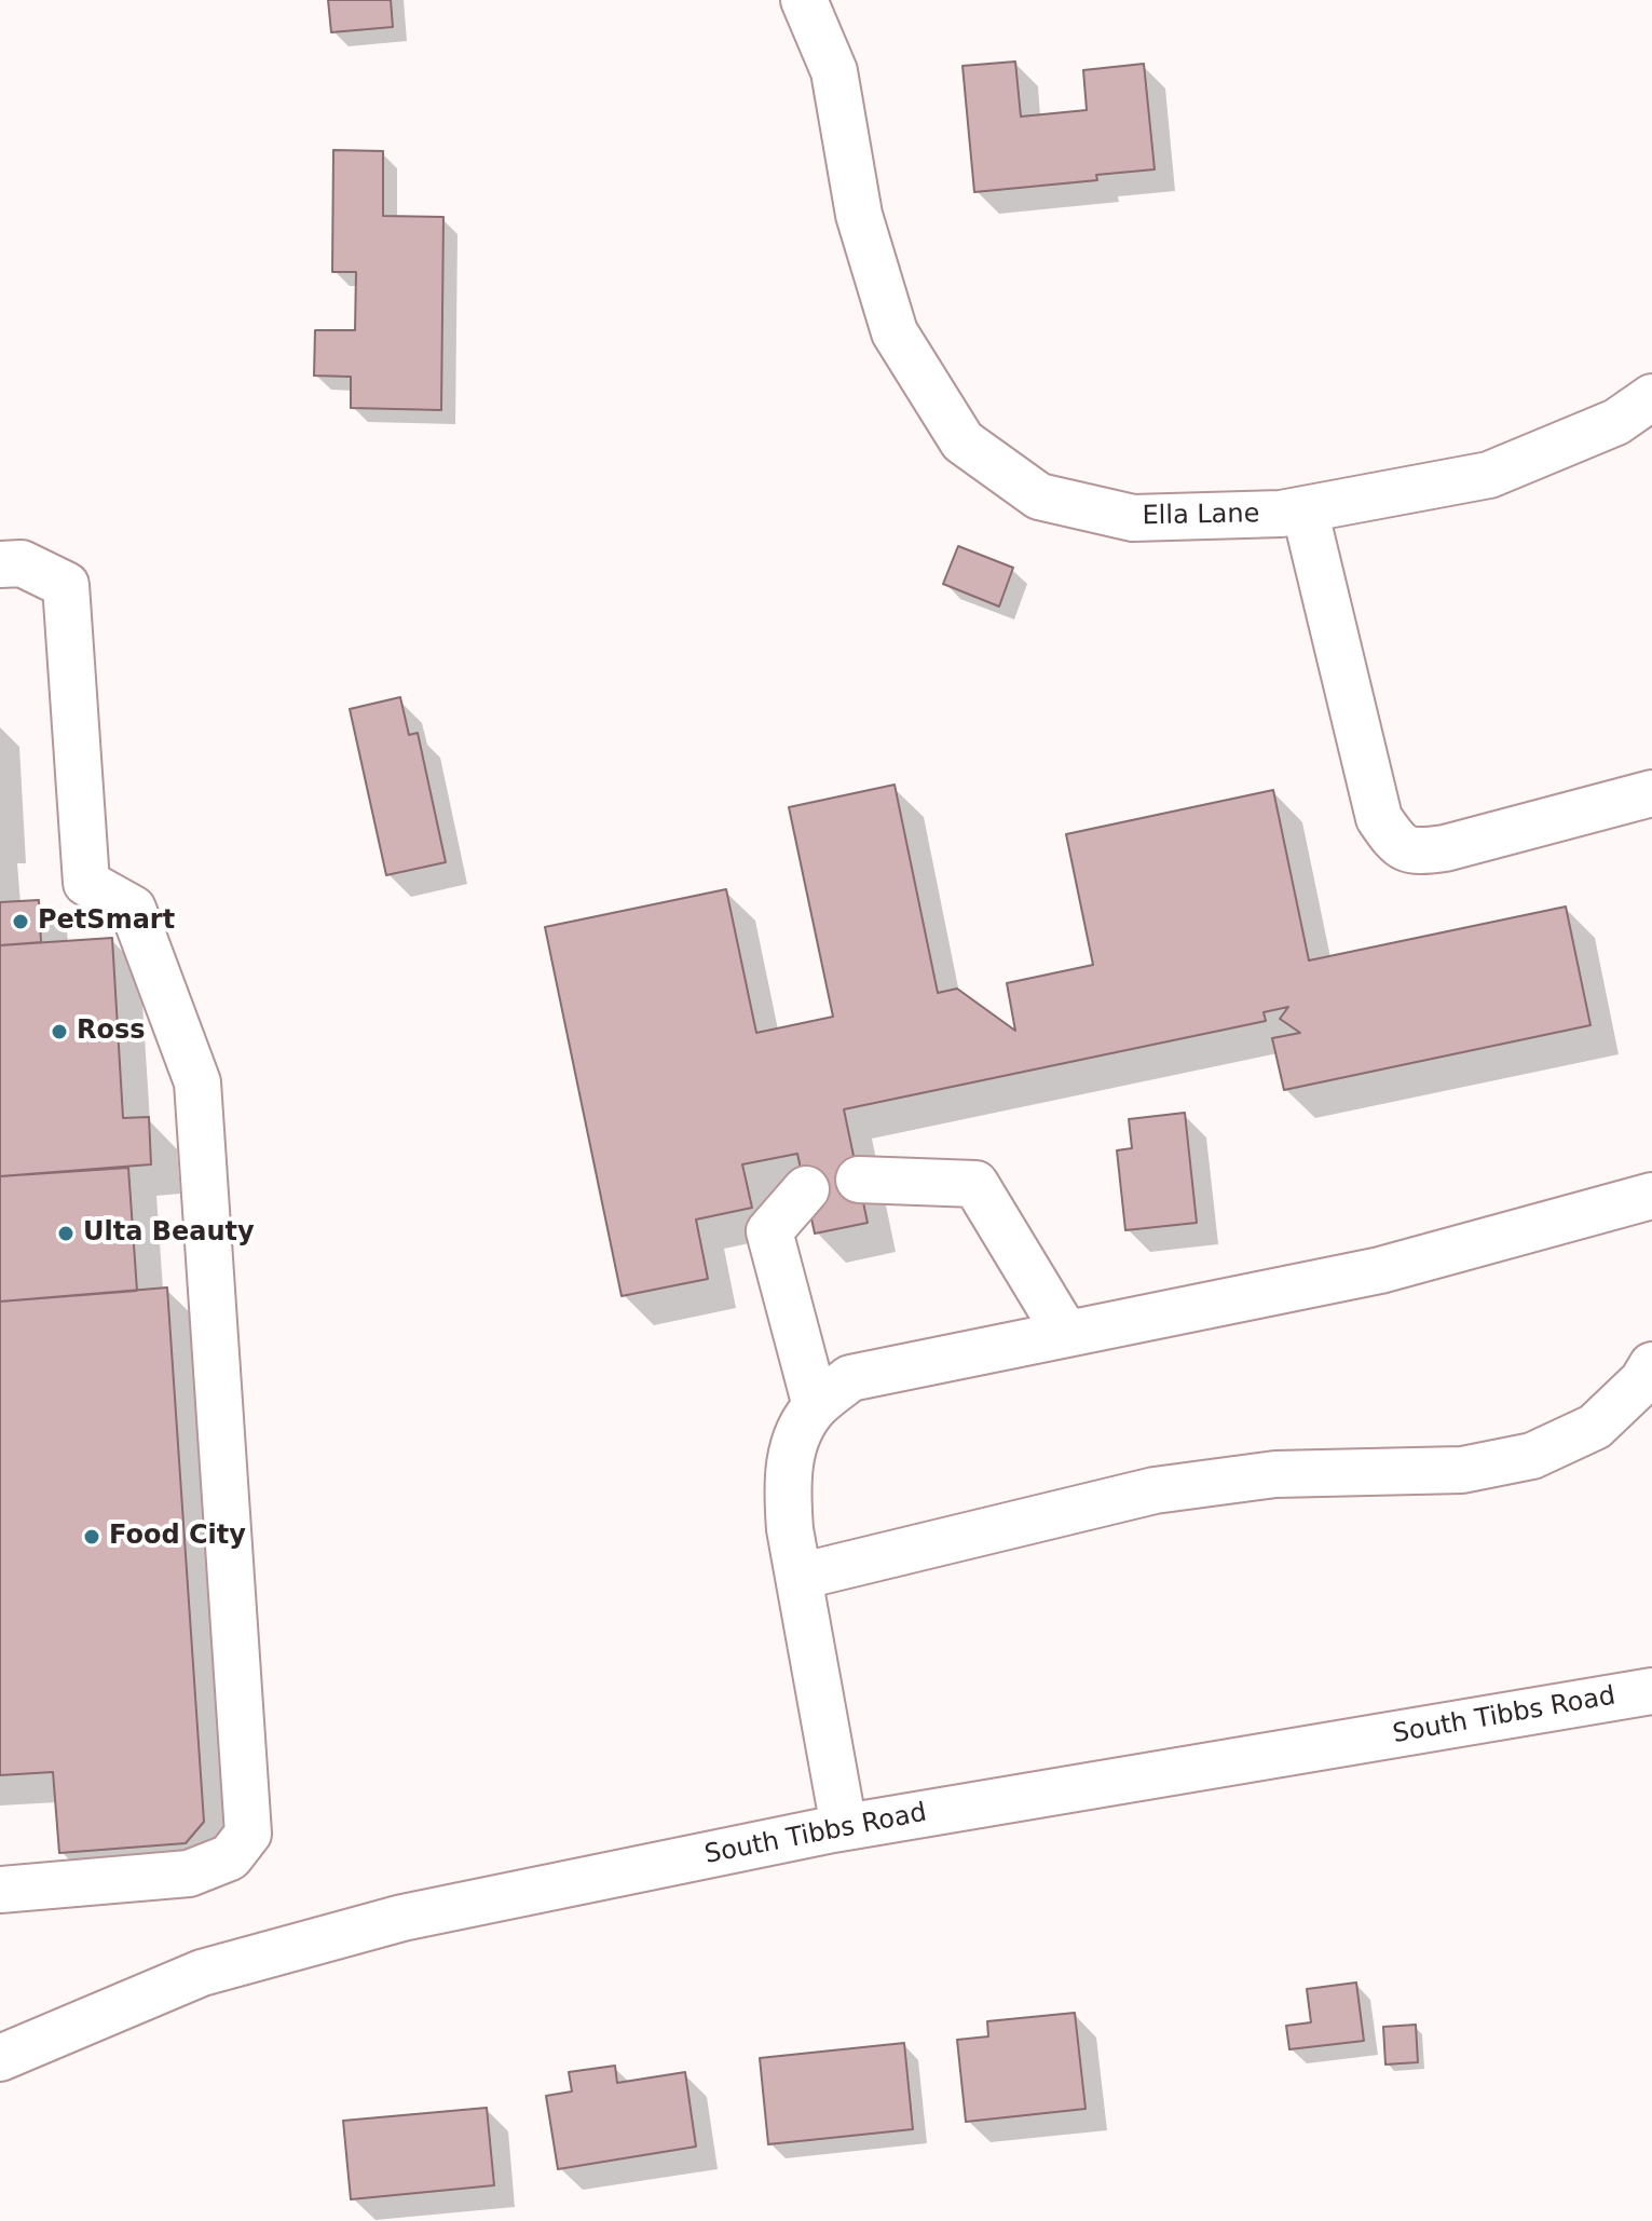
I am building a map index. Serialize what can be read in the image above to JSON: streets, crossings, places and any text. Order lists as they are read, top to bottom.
{
  "streets": {
    "street": ["Ella Lane", "South Tibbs Road"]
  },
  "places": [
    "PetSmart",
    "Ross",
    "Ulta Beauty",
    "Food City"
  ]
}
